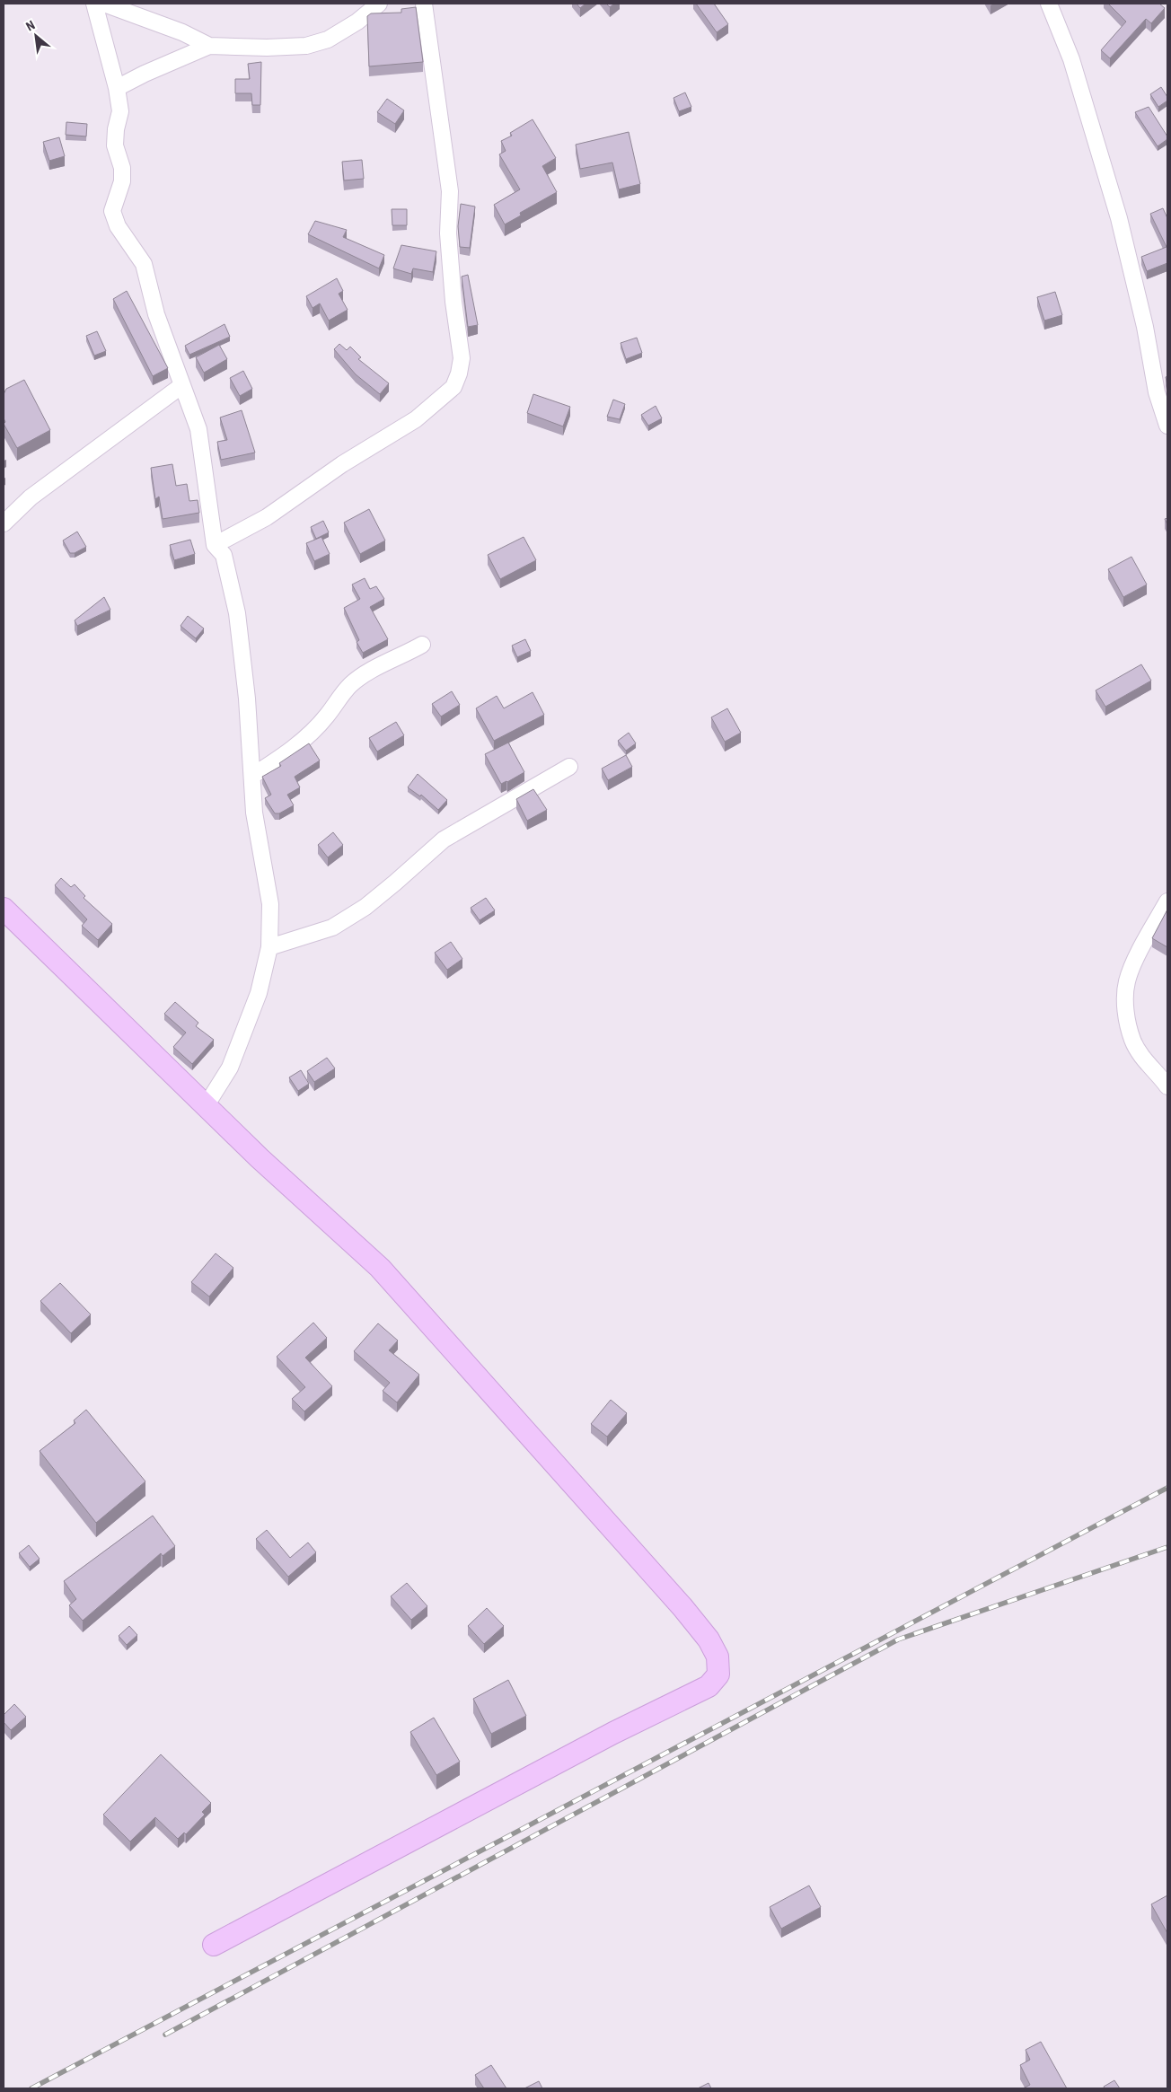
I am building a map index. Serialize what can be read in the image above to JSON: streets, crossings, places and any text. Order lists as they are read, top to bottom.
{
  "north": "top left"
}
